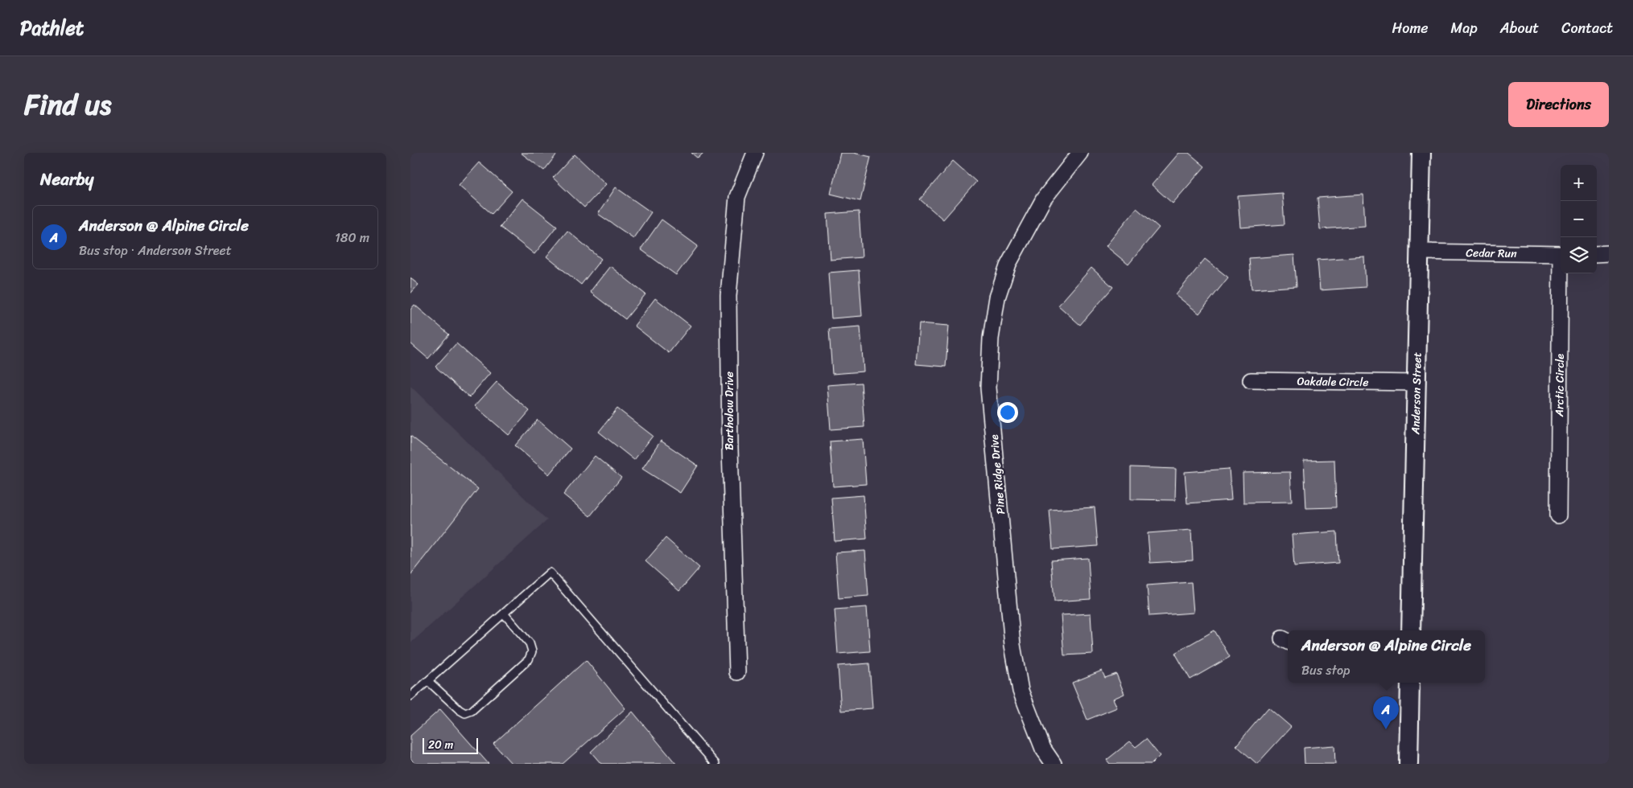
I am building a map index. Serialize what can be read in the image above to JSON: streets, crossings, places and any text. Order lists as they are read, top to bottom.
{
  "streets": {
    "street": [
      "Cedar Run",
      "Oakdale Circle",
      "Arctic Circle",
      "Anderson Street",
      "Bartholow Drive",
      "Pine Ridge Drive"
    ]
  },
  "crossings": [
    ["Cedar Run", "Anderson Street"],
    ["Oakdale Circle", "Anderson Street"]
  ],
  "scale_bar": "20 m",
  "page": {
    "header": "Pathlet",
    "nav": [
      "Home",
      "Map",
      "About",
      "Contact"
    ],
    "title": "Find us",
    "buttons": "Directions",
    "heading": "Nearby",
    "map_buttons": ["+", "−"],
    "list": [
      {
        "mark": "A",
        "name": "Anderson @ Alpine Circle",
        "note": "Bus stop · Anderson Street",
        "value": "180 m"
      }
    ],
    "popup": ["Anderson @ Alpine Circle", "Bus stop"],
    "pins": "A",
    "scale": "20 m"
  }
}
